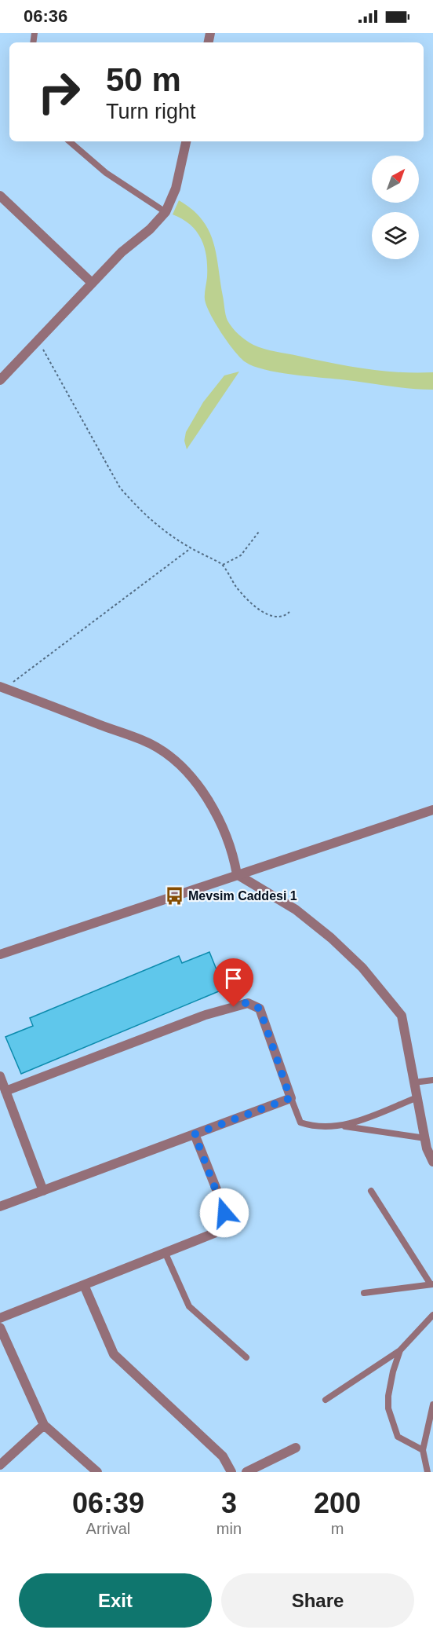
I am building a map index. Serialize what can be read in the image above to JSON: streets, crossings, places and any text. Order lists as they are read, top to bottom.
{
  "places": {
    "bus stop": ["Mevsim Caddesi 1"]
  },
  "north": "top right",
  "page": {
    "status": "06:36",
    "turn": ["50 m", "Turn right"],
    "eta": [
      "06:39",
      "Arrival",
      "3",
      "min",
      "200",
      "m"
    ],
    "buttons": ["Exit", "Share"]
  }
}
